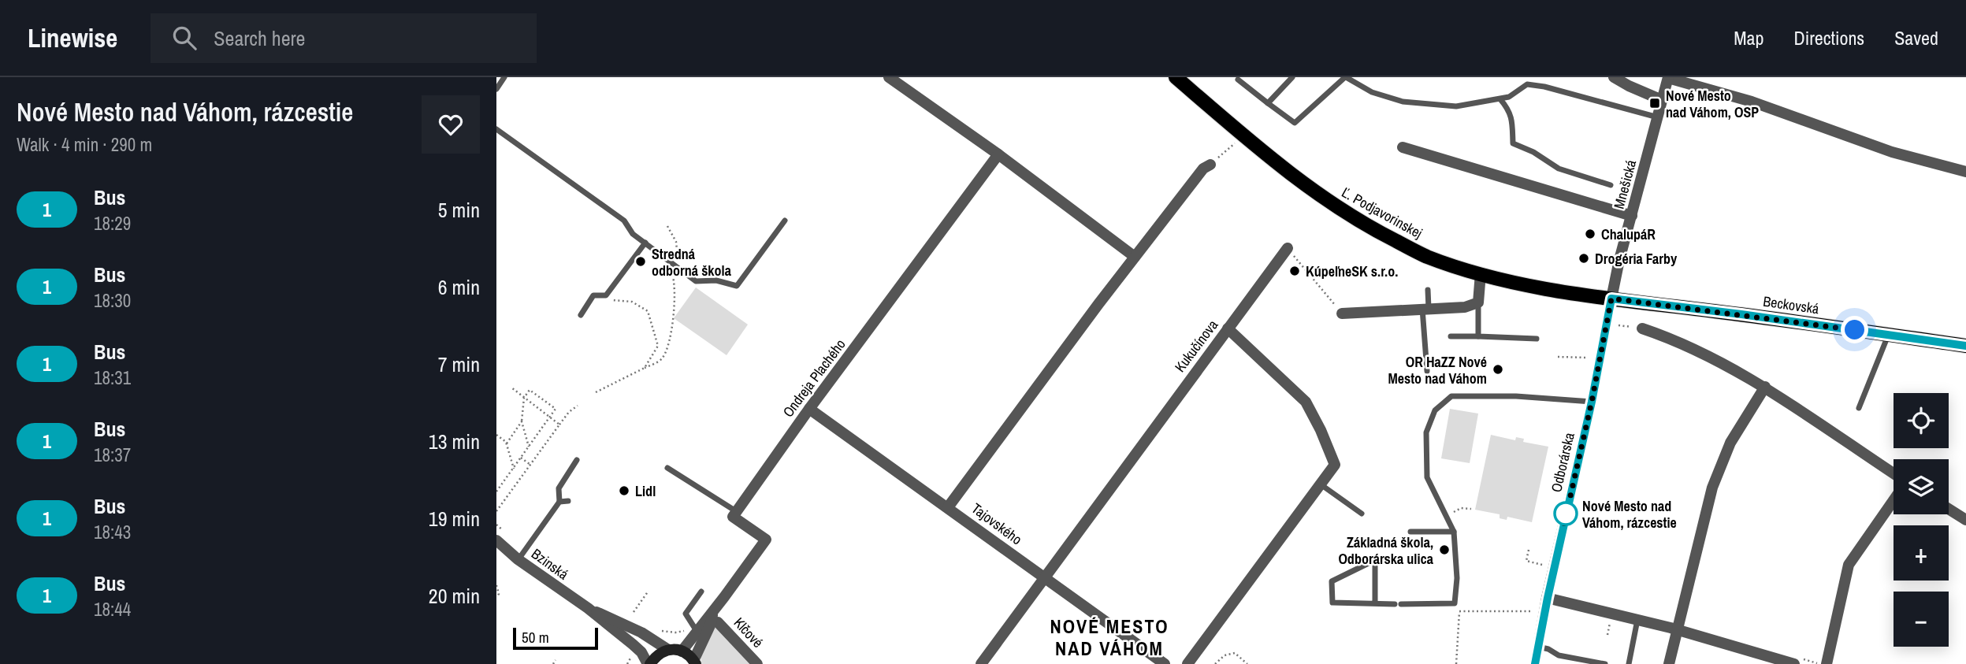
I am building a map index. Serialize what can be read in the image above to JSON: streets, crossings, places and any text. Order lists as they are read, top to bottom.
{
  "streets": {
    "main road": ["Ľ. Podjavorinskej", "Beckovská", "Odborárska"],
    "street": [
      "Mnešická",
      "Kukučínova",
      "Ondreja Plachého",
      "Tajovského",
      "Bzinská",
      "Klčové"
    ]
  },
  "crossings": [
    ["Mnešická", "Ľ. Podjavorinskej"],
    ["Mnešická", "Beckovská"],
    ["Mnešická", "Odborárska"],
    ["Ľ. Podjavorinskej", "Beckovská"],
    ["Ľ. Podjavorinskej", "Odborárska"],
    ["Beckovská", "Odborárska"],
    ["Kukučínova", "Tajovského"],
    ["Ondreja Plachého", "Tajovského"]
  ],
  "districts": ["NOVÉ MESTO NAD VÁHOM"],
  "places": {
    "transit": ["Nové Mesto nad Váhom, OSP"],
    "other": [
      "ChalupáR",
      "Drogéria Farby",
      "Stredná odborná škola",
      "KúpeľneSK s.r.o.",
      "OR HaZZ Nové Mesto nad Váhom",
      "Lidl",
      "Nové Mesto nad Váhom, rázcestie",
      "Základná škola, Odborárska ulica"
    ]
  },
  "lines": ["bus line 1"],
  "scale_bar": "50 m",
  "page": {
    "header": "Linewise",
    "search": "Search here",
    "nav": ["Map", "Directions", "Saved"],
    "heading": ["Nové Mesto nad Váhom, rázcestie", "Walk · 4 min · 290 m"],
    "list": [
      {
        "mark": "1",
        "name": "Bus",
        "note": "18:29",
        "value": "5 min"
      },
      {
        "mark": "1",
        "name": "Bus",
        "note": "18:30",
        "value": "6 min"
      },
      {
        "mark": "1",
        "name": "Bus",
        "note": "18:31",
        "value": "7 min"
      },
      {
        "mark": "1",
        "name": "Bus",
        "note": "18:37",
        "value": "13 min"
      },
      {
        "mark": "1",
        "name": "Bus",
        "note": "18:43",
        "value": "19 min"
      },
      {
        "mark": "1",
        "name": "Bus",
        "note": "18:44",
        "value": "20 min"
      }
    ],
    "map_buttons": ["+", "−"],
    "scale": "50 m"
  }
}
